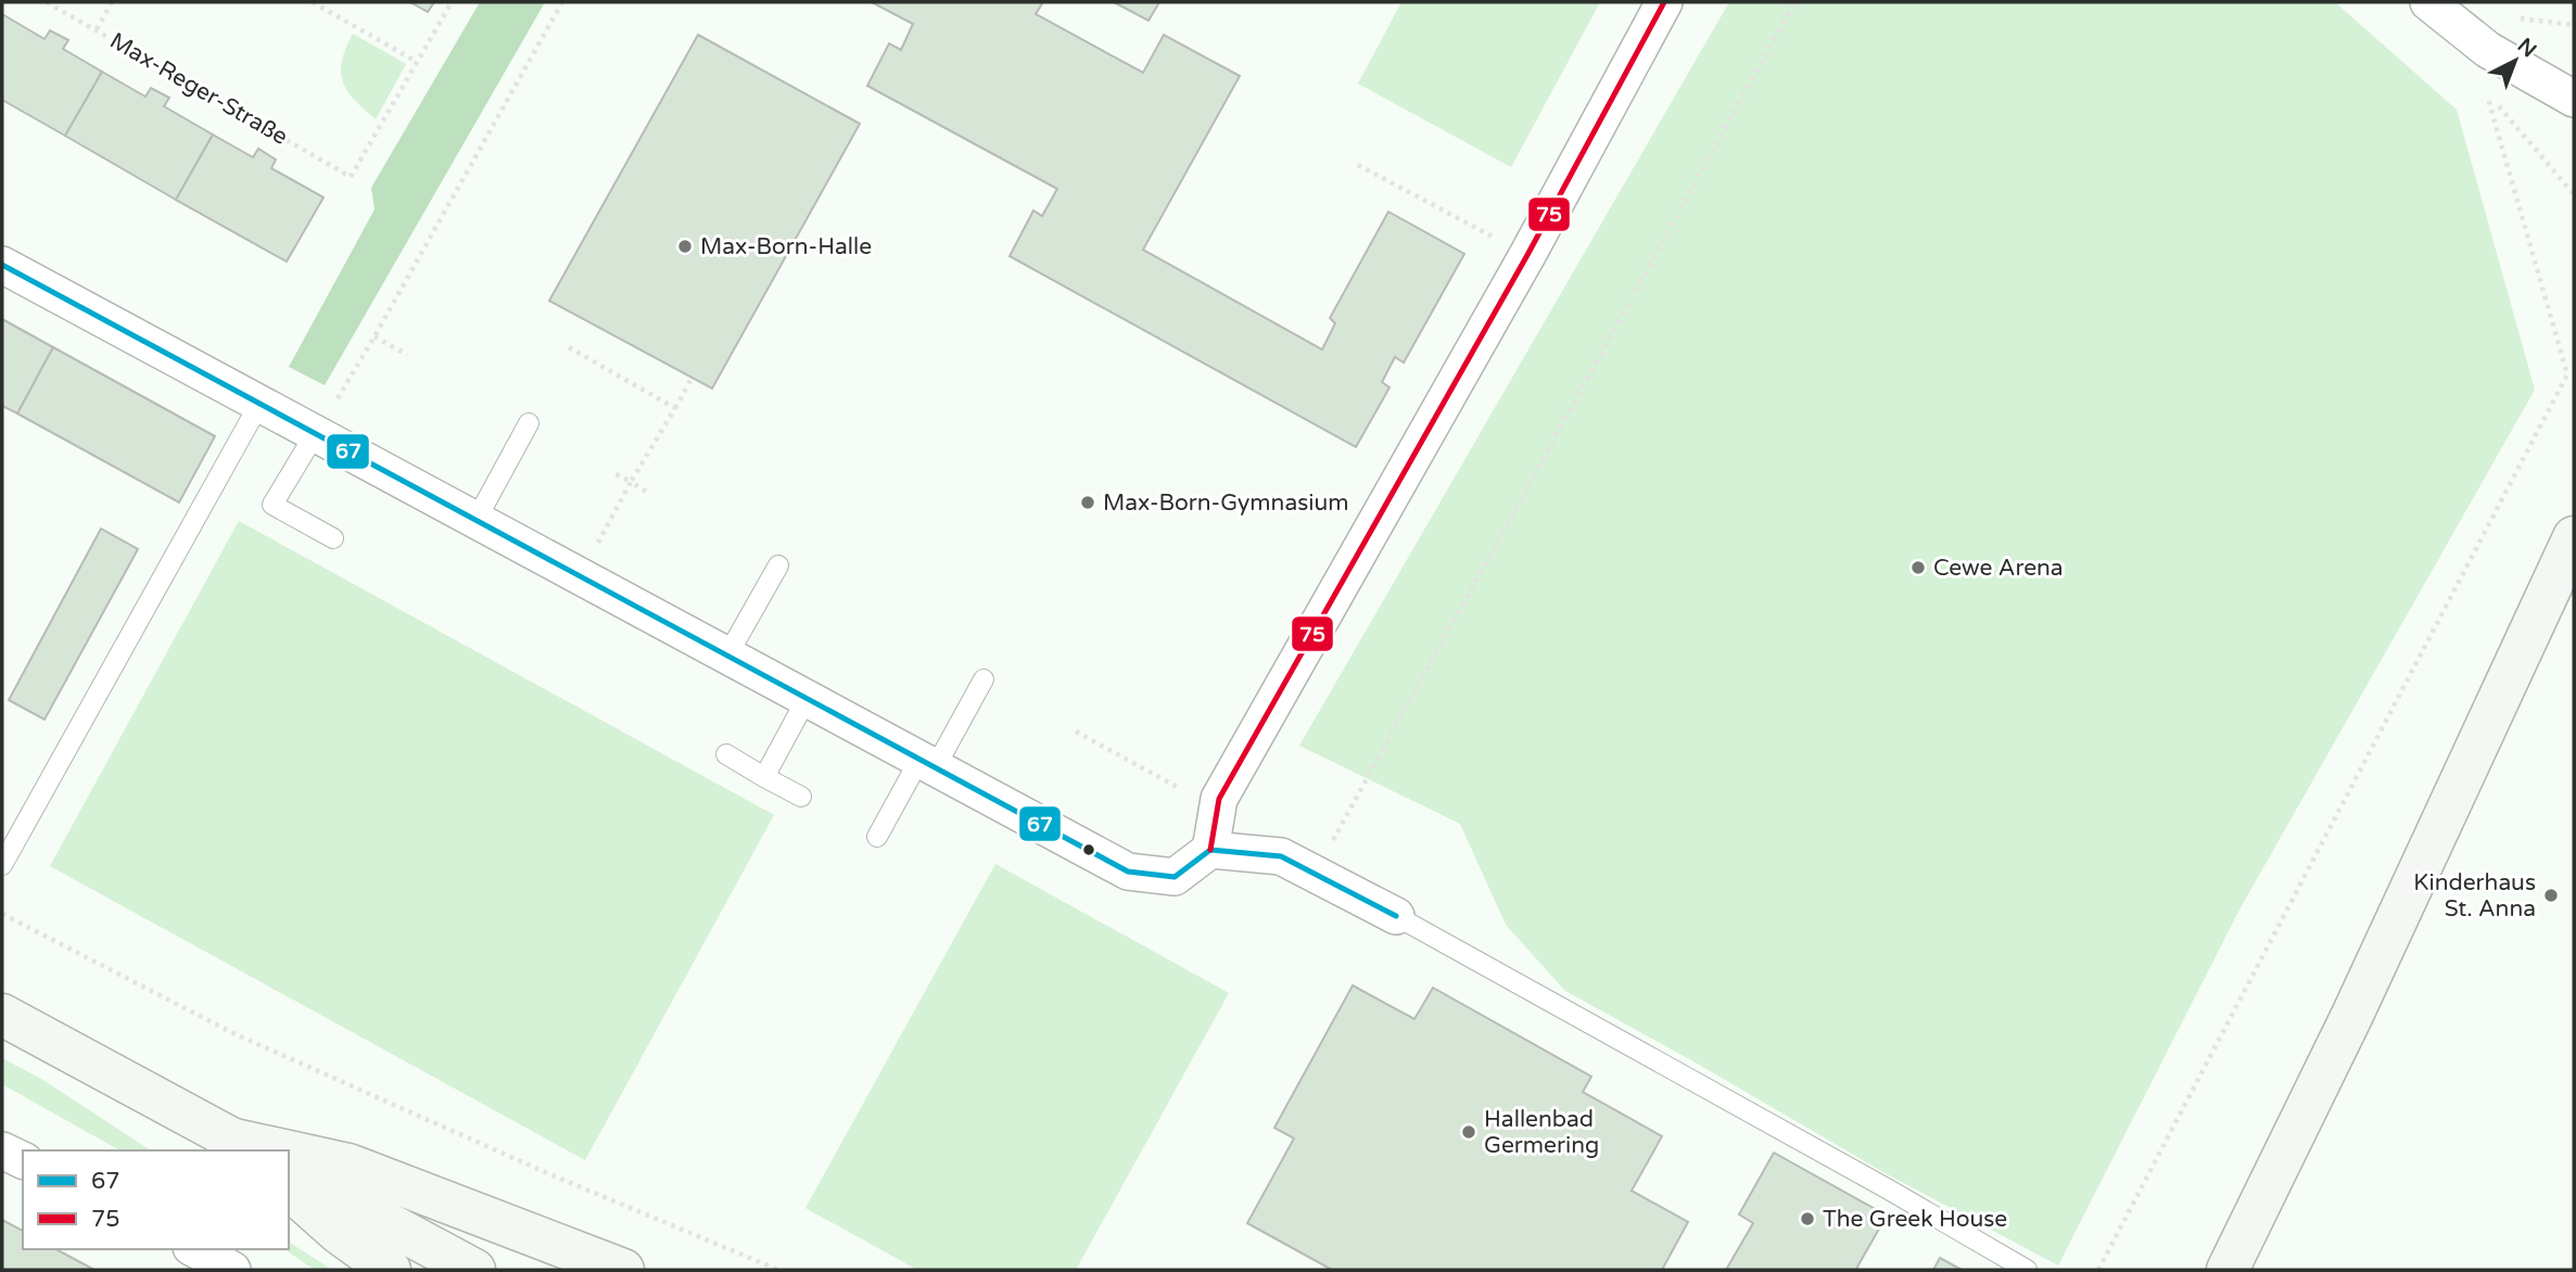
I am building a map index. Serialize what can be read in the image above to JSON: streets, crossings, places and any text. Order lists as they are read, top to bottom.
{
  "streets": {
    "path": ["Max-Reger-Straße"]
  },
  "places": [
    "Max-Born-Halle",
    "Max-Born-Gymnasium",
    "Cewe Arena",
    "Kinderhaus St. Anna",
    "Hallenbad Germering",
    "The Greek House"
  ],
  "lines": ["transit line 75", "transit line 67"],
  "legend": ["67", "75"],
  "north": "top right"
}
